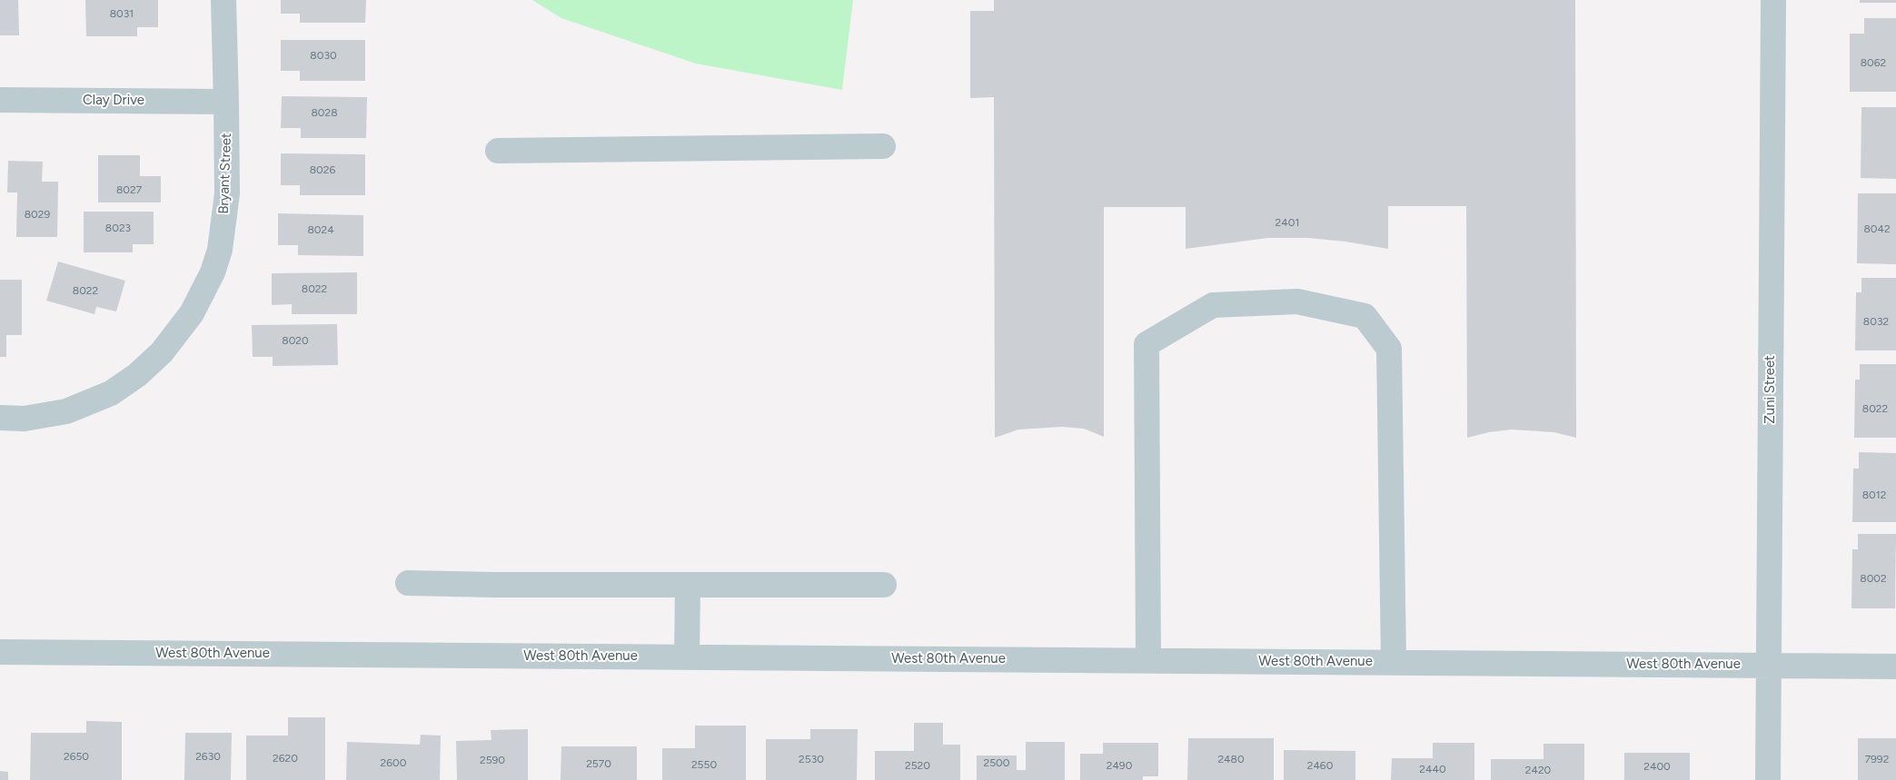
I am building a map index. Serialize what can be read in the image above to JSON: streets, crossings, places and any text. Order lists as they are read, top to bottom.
{
  "streets": {
    "street": [
      "Clay Drive",
      "Bryant Street",
      "Zuni Street",
      "West 80th Avenue"
    ]
  },
  "crossings": [
    ["Clay Drive", "Bryant Street"],
    ["Zuni Street", "West 80th Avenue"]
  ],
  "house_numbers": [
    "8031",
    "8030",
    "8062",
    "8028",
    "8026",
    "8027",
    "8029",
    "2401",
    "8023",
    "8042",
    "8024",
    "8022",
    "8022",
    "8032",
    "8020",
    "8022",
    "8012",
    "8002",
    "2650",
    "2630",
    "2620",
    "2530",
    "2480",
    "7992",
    "2590",
    "2600",
    "2500",
    "2570",
    "2550",
    "2520",
    "2490",
    "2460",
    "2400",
    "2440",
    "2420"
  ]
}
